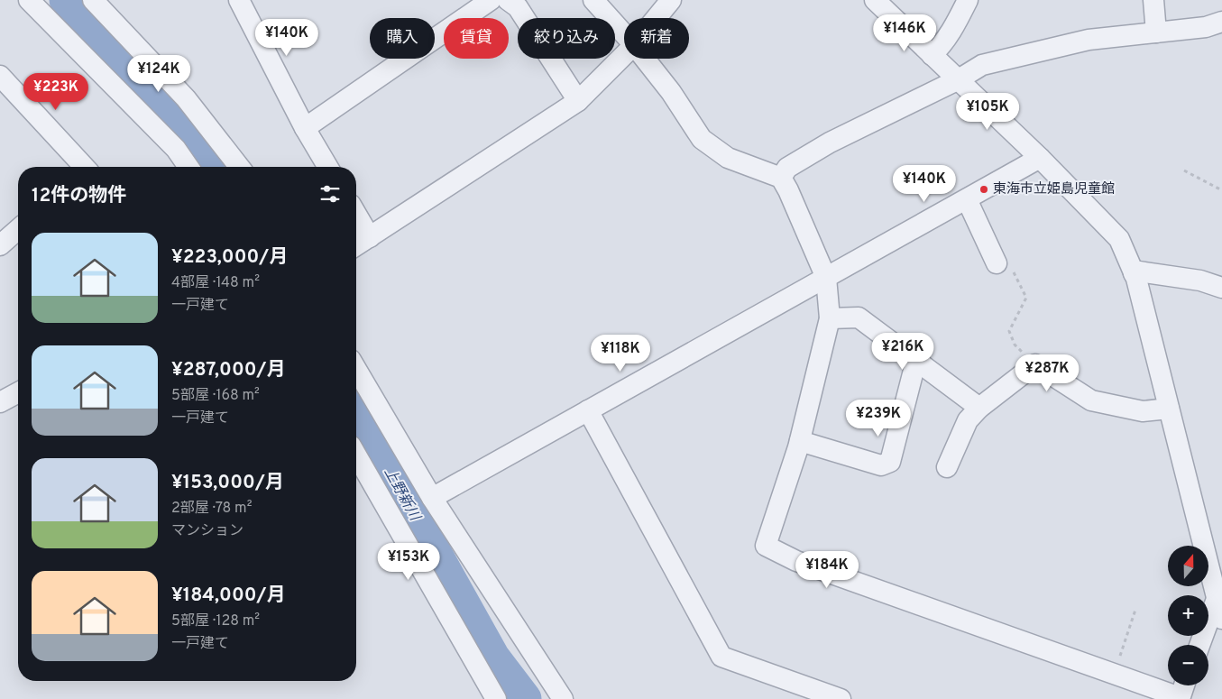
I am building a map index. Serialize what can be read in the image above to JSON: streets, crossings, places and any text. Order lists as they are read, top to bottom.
{
  "water": ["上野新川"],
  "places": ["東海市立姫島児童館"],
  "north": "top",
  "page": {
    "price": [
      "¥146K",
      "¥140K",
      "¥124K",
      "¥223K",
      "¥105K",
      "¥140K",
      "¥216K",
      "¥118K",
      "¥287K",
      "¥239K",
      "¥153K",
      "¥184K"
    ],
    "chip": [
      "購入",
      "賃貸",
      "絞り込み",
      "新着"
    ],
    "heading": "12件の物件",
    "list": [
      {
        "name": "¥223,000/月",
        "note": "4部屋 · 148 m² · 一戸建て"
      },
      {
        "name": "¥287,000/月",
        "note": "5部屋 · 168 m² · 一戸建て"
      },
      {
        "name": "¥153,000/月",
        "note": "2部屋 · 78 m² · マンション"
      },
      {
        "name": "¥184,000/月",
        "note": "5部屋 · 128 m² · 一戸建て"
      }
    ],
    "map_buttons": ["+", "−"]
  }
}
